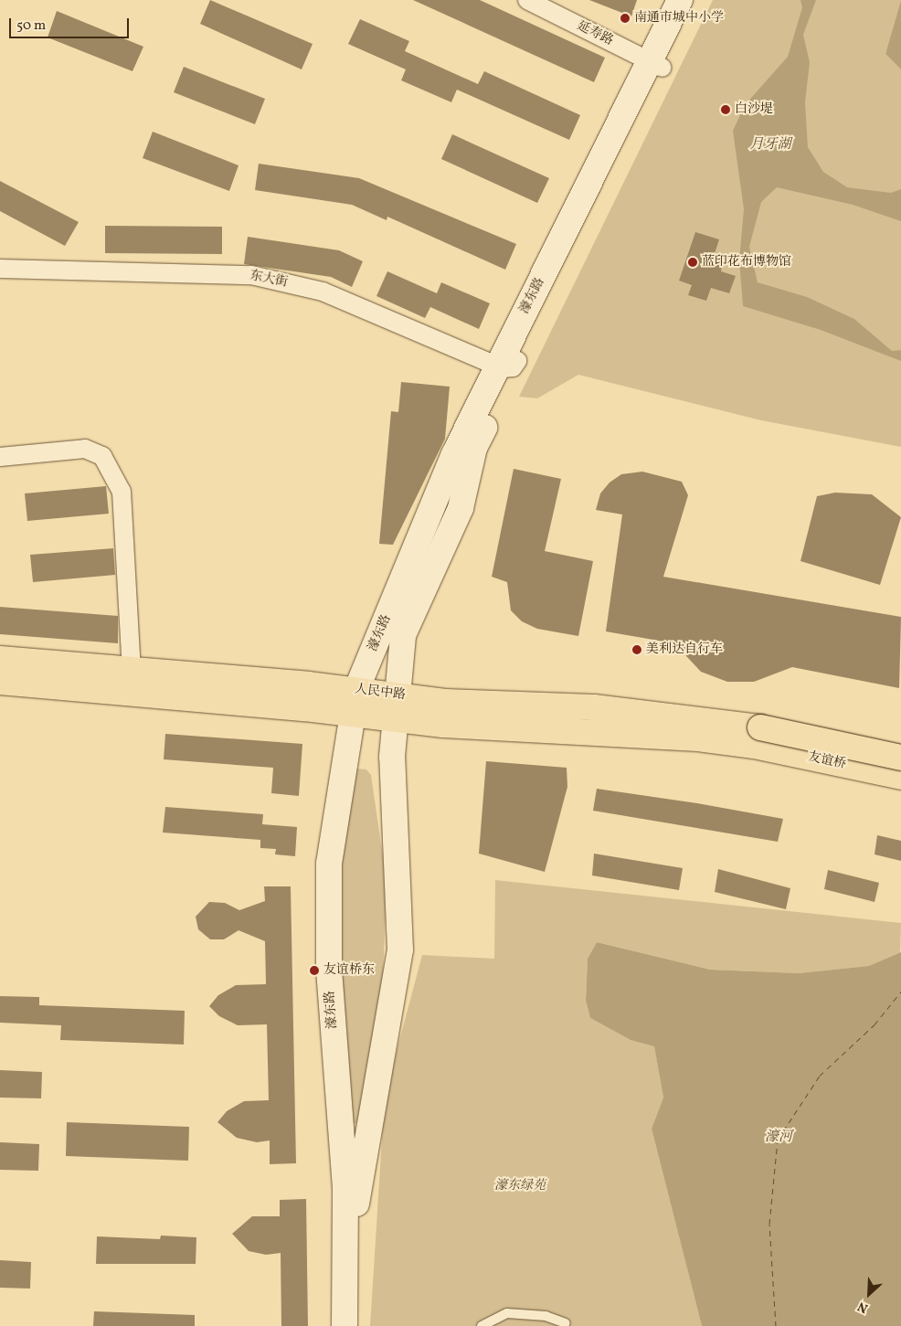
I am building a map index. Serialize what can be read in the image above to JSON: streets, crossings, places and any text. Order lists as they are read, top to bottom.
{
  "streets": {
    "main road": ["濠东路", "人民中路", "友谊桥"],
    "street": ["延寿路", "东大街"]
  },
  "crossings": [
    ["延寿路", "濠东路"],
    ["东大街", "濠东路"],
    ["濠东路", "人民中路"],
    ["人民中路", "友谊桥"]
  ],
  "water": ["月牙湖", "濠河"],
  "parks": ["濠东绿苑"],
  "places": [
    "南通市城中小学",
    "白沙堤",
    "蓝印花布博物馆",
    "美利达自行车",
    "友谊桥东"
  ],
  "scale_bar": "50 m",
  "north": "bottom left"
}
